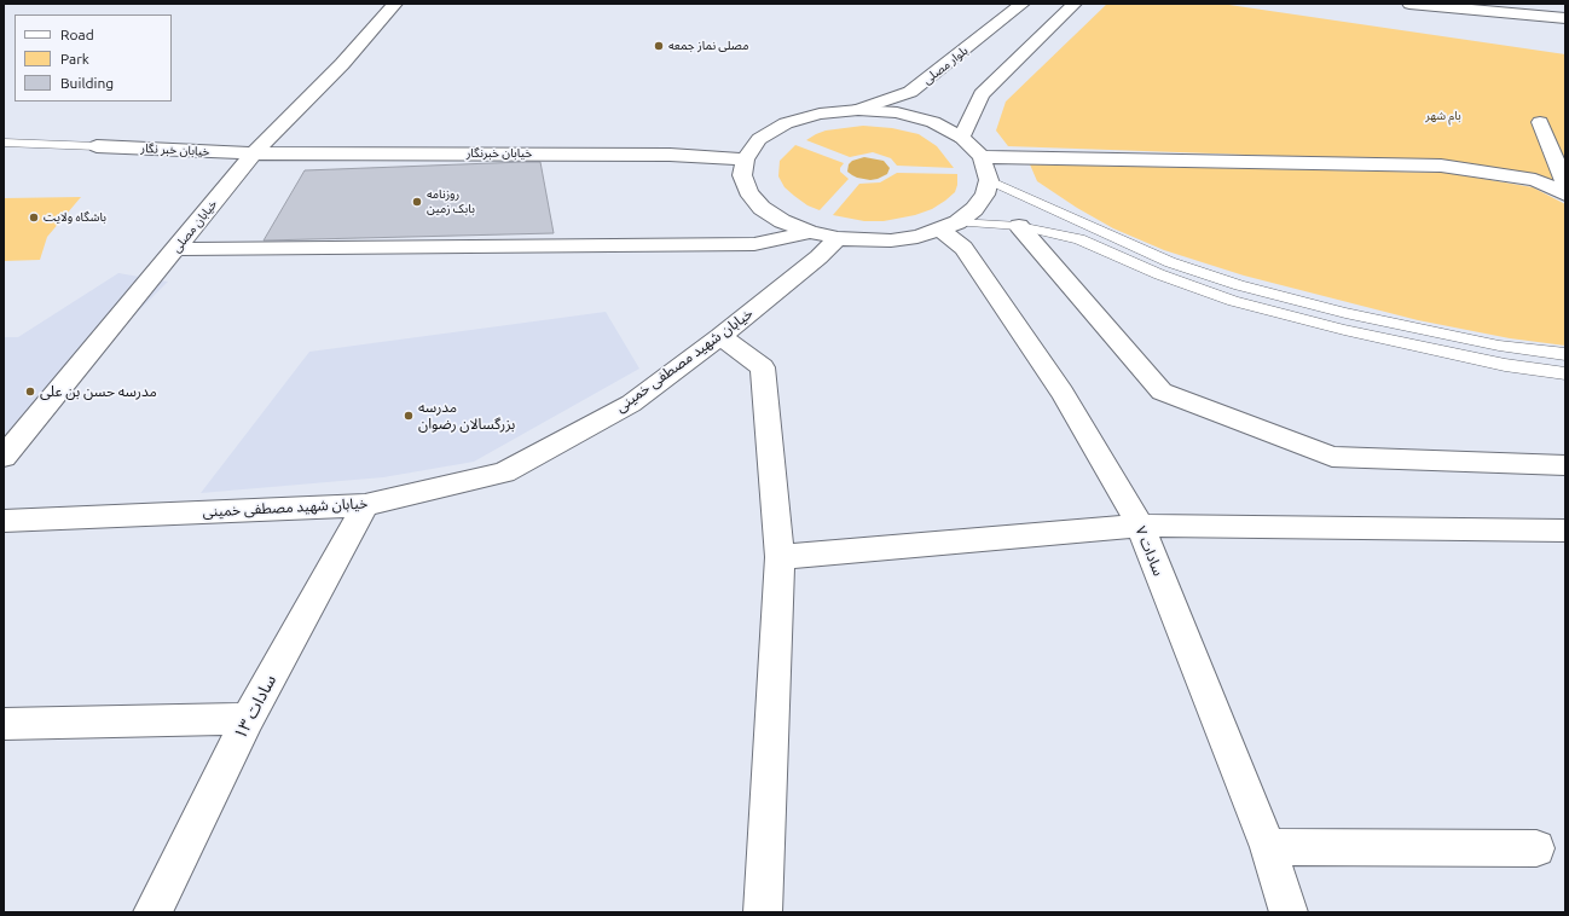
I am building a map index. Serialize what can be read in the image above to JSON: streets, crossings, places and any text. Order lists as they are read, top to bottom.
{
  "streets": {
    "street": [
      "بلوار مصلی",
      "خیابان خبر نگار",
      "خیابان خبرنگار",
      "خیابان مصلی",
      "خیابان شهید مصطفی خمینی",
      "سادات ۷",
      "سادات ۱۳"
    ]
  },
  "crossings": [
    ["خیابان خبر نگار", "خیابان خبرنگار"],
    ["خیابان خبر نگار", "خیابان مصلی"],
    ["خیابان خبرنگار", "خیابان مصلی"],
    ["خیابان شهید مصطفی خمینی", "سادات ۱۳"]
  ],
  "parks": ["بام شهر"],
  "places": [
    "مصلی نماز جمعه",
    "روزنامه بابک زمین",
    "باشگاه ولایت",
    "مدرسه حسن بن علی",
    "مدرسه بزرگسالان رضوان"
  ],
  "legend": ["Road", "Park", "Building"]
}
